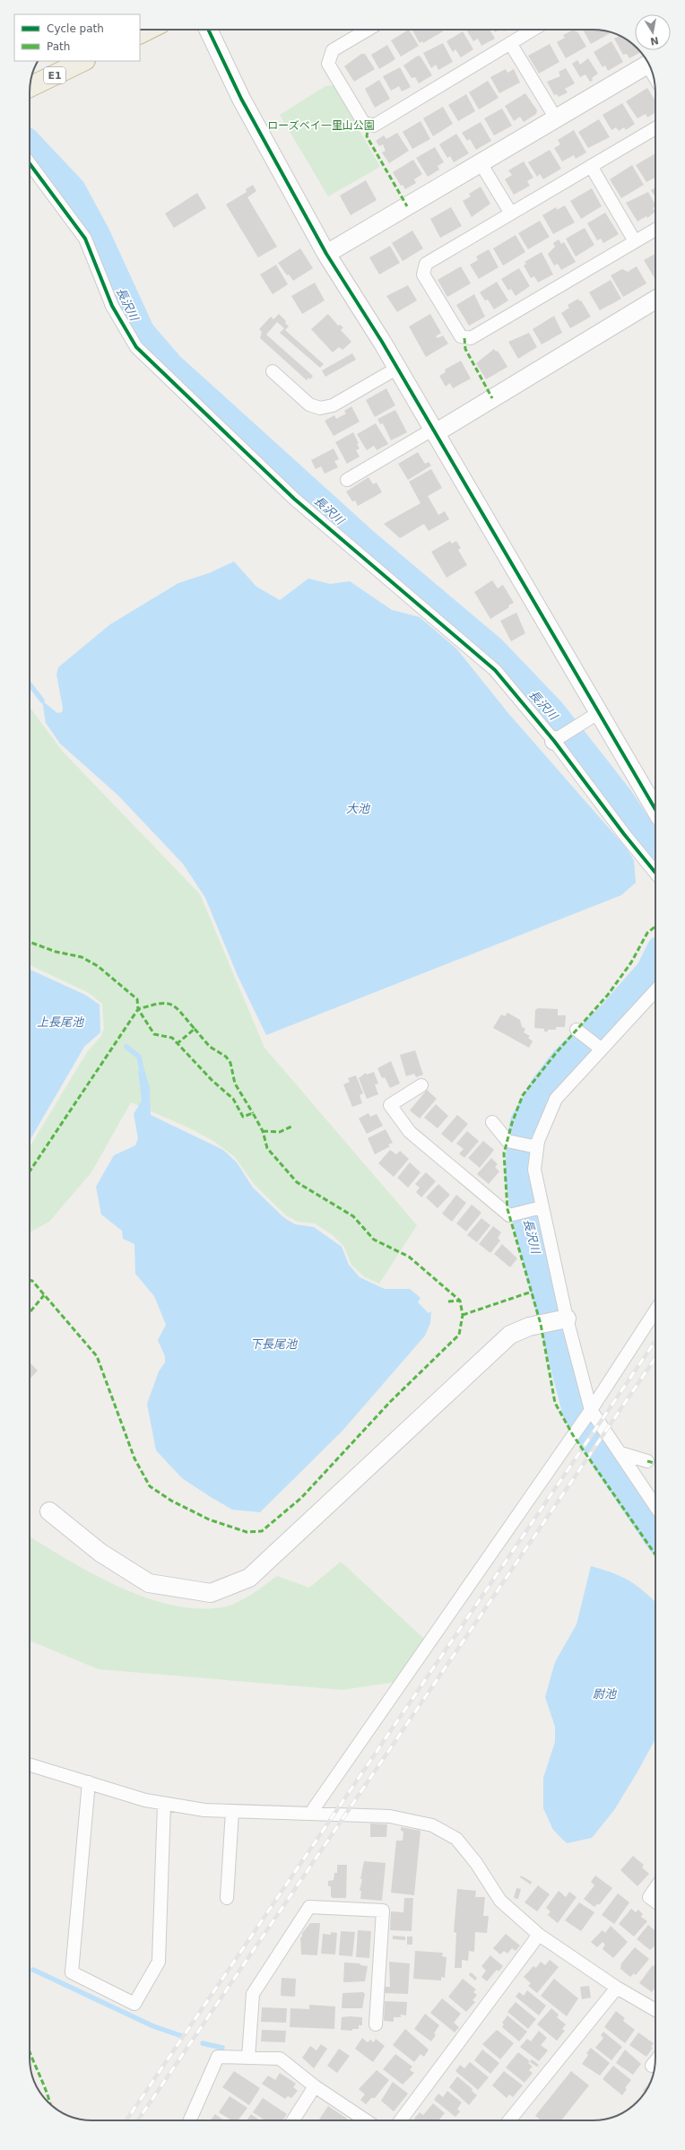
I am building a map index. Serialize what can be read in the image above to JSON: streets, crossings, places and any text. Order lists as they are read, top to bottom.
{
  "streets": {
    "highway": ["E1"]
  },
  "water": [
    "長沢川",
    "大池",
    "上長尾池",
    "下長尾池",
    "尉池"
  ],
  "parks": ["ローズベイ一里山公園"],
  "legend": ["Cycle path", "Path"],
  "north": "bottom"
}
